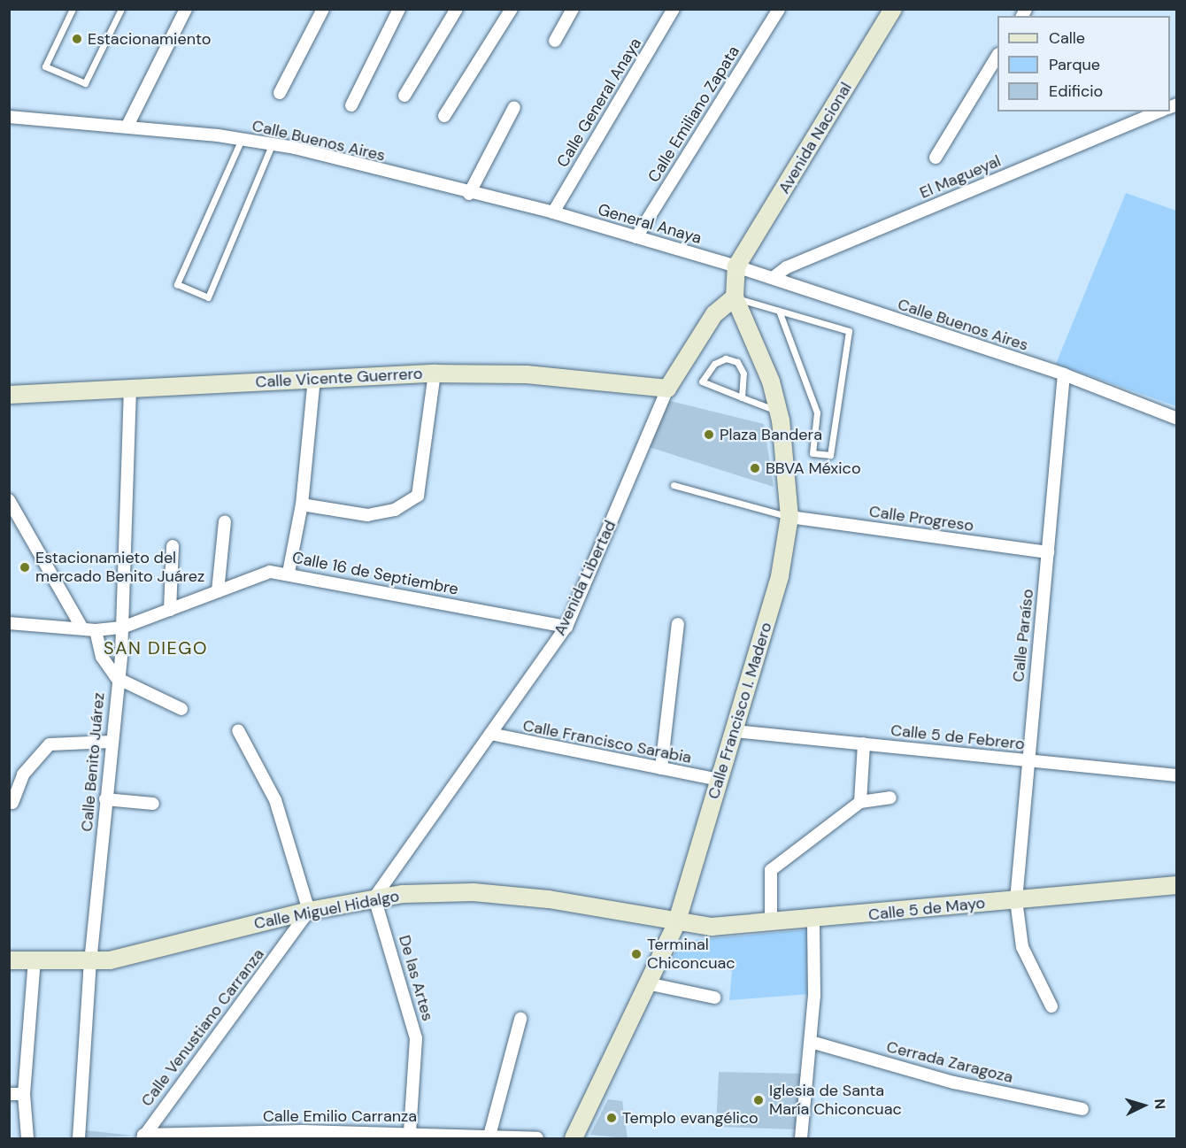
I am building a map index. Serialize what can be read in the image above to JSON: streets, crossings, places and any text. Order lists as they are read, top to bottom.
{
  "streets": {
    "main road": [
      "Avenida Nacional",
      "Calle Vicente Guerrero",
      "Avenida Libertad",
      "Calle Francisco I. Madero",
      "Calle 5 de Mayo",
      "Calle Miguel Hidalgo"
    ],
    "street": [
      "Calle General Anaya",
      "Calle Emiliano Zapata",
      "Calle Buenos Aires",
      "El Magueyal",
      "General Anaya",
      "Calle Progreso",
      "Calle 16 de Septiembre",
      "Calle Paraíso",
      "Calle 5 de Febrero",
      "Calle Francisco Sarabia",
      "Calle Benito Juárez",
      "De las Artes",
      "Calle Venustiano Carranza",
      "Cerrada Zaragoza",
      "Calle Emilio Carranza"
    ]
  },
  "crossings": [
    ["Calle General Anaya", "Calle Buenos Aires"],
    ["Calle General Anaya", "General Anaya"],
    ["Calle Emiliano Zapata", "General Anaya"],
    ["Avenida Nacional", "Calle Buenos Aires"],
    ["Avenida Nacional", "General Anaya"],
    ["Avenida Nacional", "Calle Francisco I. Madero"],
    ["Calle Buenos Aires", "El Magueyal"],
    ["Calle Buenos Aires", "General Anaya"],
    ["Calle Buenos Aires", "Calle Paraíso"],
    ["Calle Buenos Aires", "Calle Francisco I. Madero"],
    ["General Anaya", "Calle Francisco I. Madero"],
    ["Calle Vicente Guerrero", "Avenida Libertad"],
    ["Calle Vicente Guerrero", "Calle Benito Juárez"],
    ["Calle Progreso", "Calle Paraíso"],
    ["Calle Progreso", "Calle Francisco I. Madero"],
    ["Calle 16 de Septiembre", "Avenida Libertad"],
    ["Calle 16 de Septiembre", "Calle Benito Juárez"],
    ["Avenida Libertad", "Calle Francisco I. Madero"],
    ["Avenida Libertad", "Calle Francisco Sarabia"],
    ["Avenida Libertad", "Calle Miguel Hidalgo"],
    ["Avenida Libertad", "De las Artes"],
    ["Calle Paraíso", "Calle 5 de Febrero"],
    ["Calle Paraíso", "Calle 5 de Mayo"],
    ["Calle Francisco I. Madero", "Calle 5 de Febrero"],
    ["Calle Francisco I. Madero", "Calle Francisco Sarabia"],
    ["Calle Francisco I. Madero", "Calle 5 de Mayo"],
    ["Calle Francisco I. Madero", "Calle Miguel Hidalgo"],
    ["Calle Benito Juárez", "Calle Miguel Hidalgo"],
    ["Calle 5 de Mayo", "Calle Miguel Hidalgo"],
    ["Calle Miguel Hidalgo", "De las Artes"],
    ["Calle Miguel Hidalgo", "Calle Venustiano Carranza"],
    ["De las Artes", "Calle Emilio Carranza"],
    ["Calle Venustiano Carranza", "Calle Emilio Carranza"]
  ],
  "districts": ["SAN DIEGO"],
  "places": [
    "Estacionamiento",
    "Plaza Bandera",
    "BBVA México",
    "Estacionamieto del mercado Benito Juárez",
    "Terminal Chiconcuac",
    "Iglesia de Santa María Chiconcuac",
    "Templo evangélico"
  ],
  "legend": ["Calle", "Parque", "Edificio"],
  "north": "right"
}
